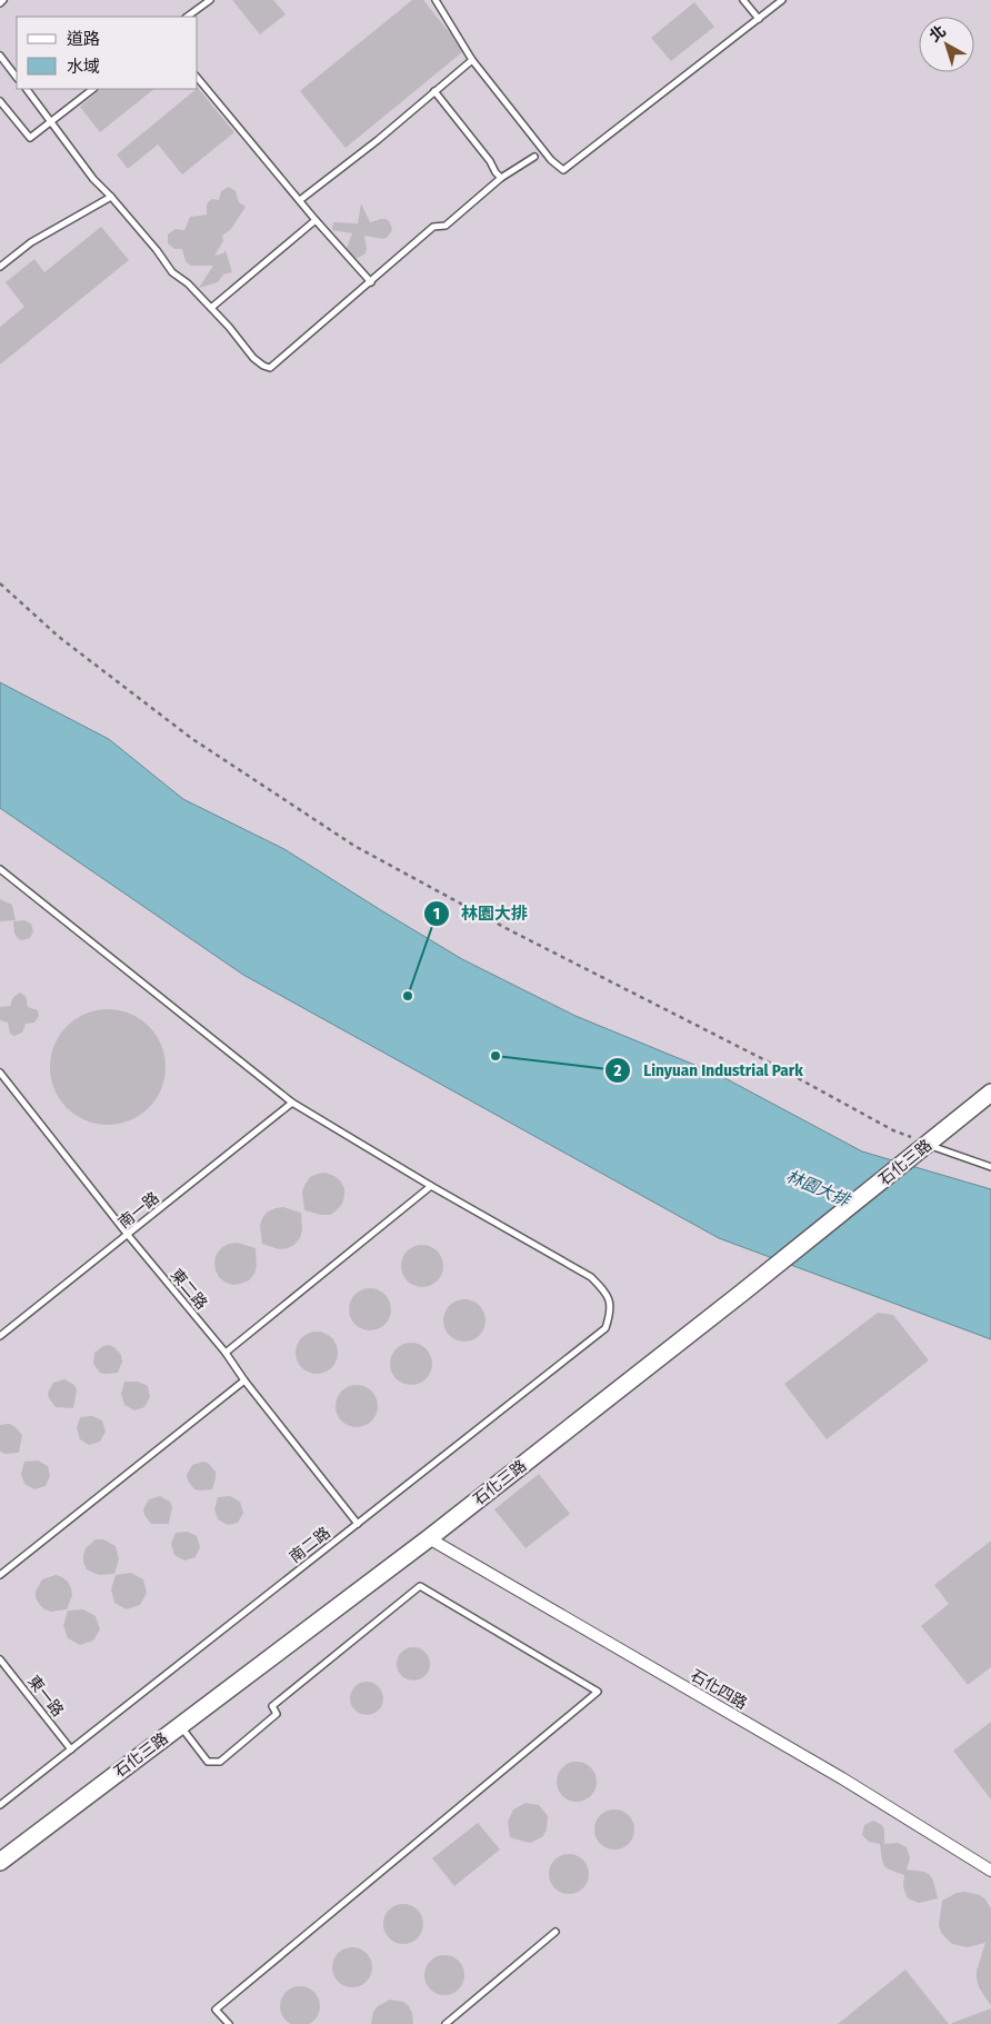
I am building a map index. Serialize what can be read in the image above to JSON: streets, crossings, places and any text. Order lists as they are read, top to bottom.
{
  "streets": {
    "street": ["石化三路", "石化四路"],
    "lane": [
      "南一路",
      "東二路",
      "南二路",
      "東一路"
    ]
  },
  "crossings": [
    ["石化三路", "石化四路"],
    ["南一路", "東二路"],
    ["東二路", "南二路"],
    ["南二路", "東一路"]
  ],
  "water": ["林園大排"],
  "places": ["林園大排", "Linyuan Industrial Park"],
  "legend": ["道路", "水域"],
  "north": "top left"
}
